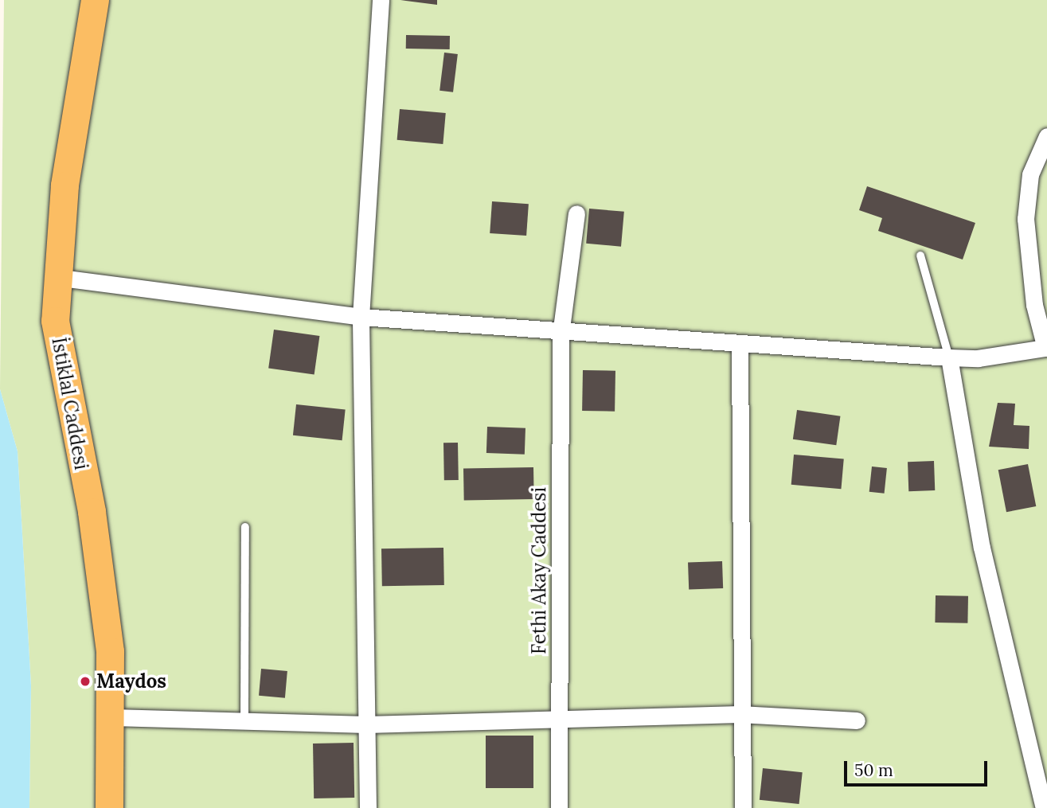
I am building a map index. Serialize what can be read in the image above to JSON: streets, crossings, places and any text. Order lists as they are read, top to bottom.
{
  "streets": {
    "main road": ["İstiklal Caddesi"],
    "street": ["Fethi Akay Caddesi"]
  },
  "places": ["Maydos"],
  "scale_bar": "50 m"
}
